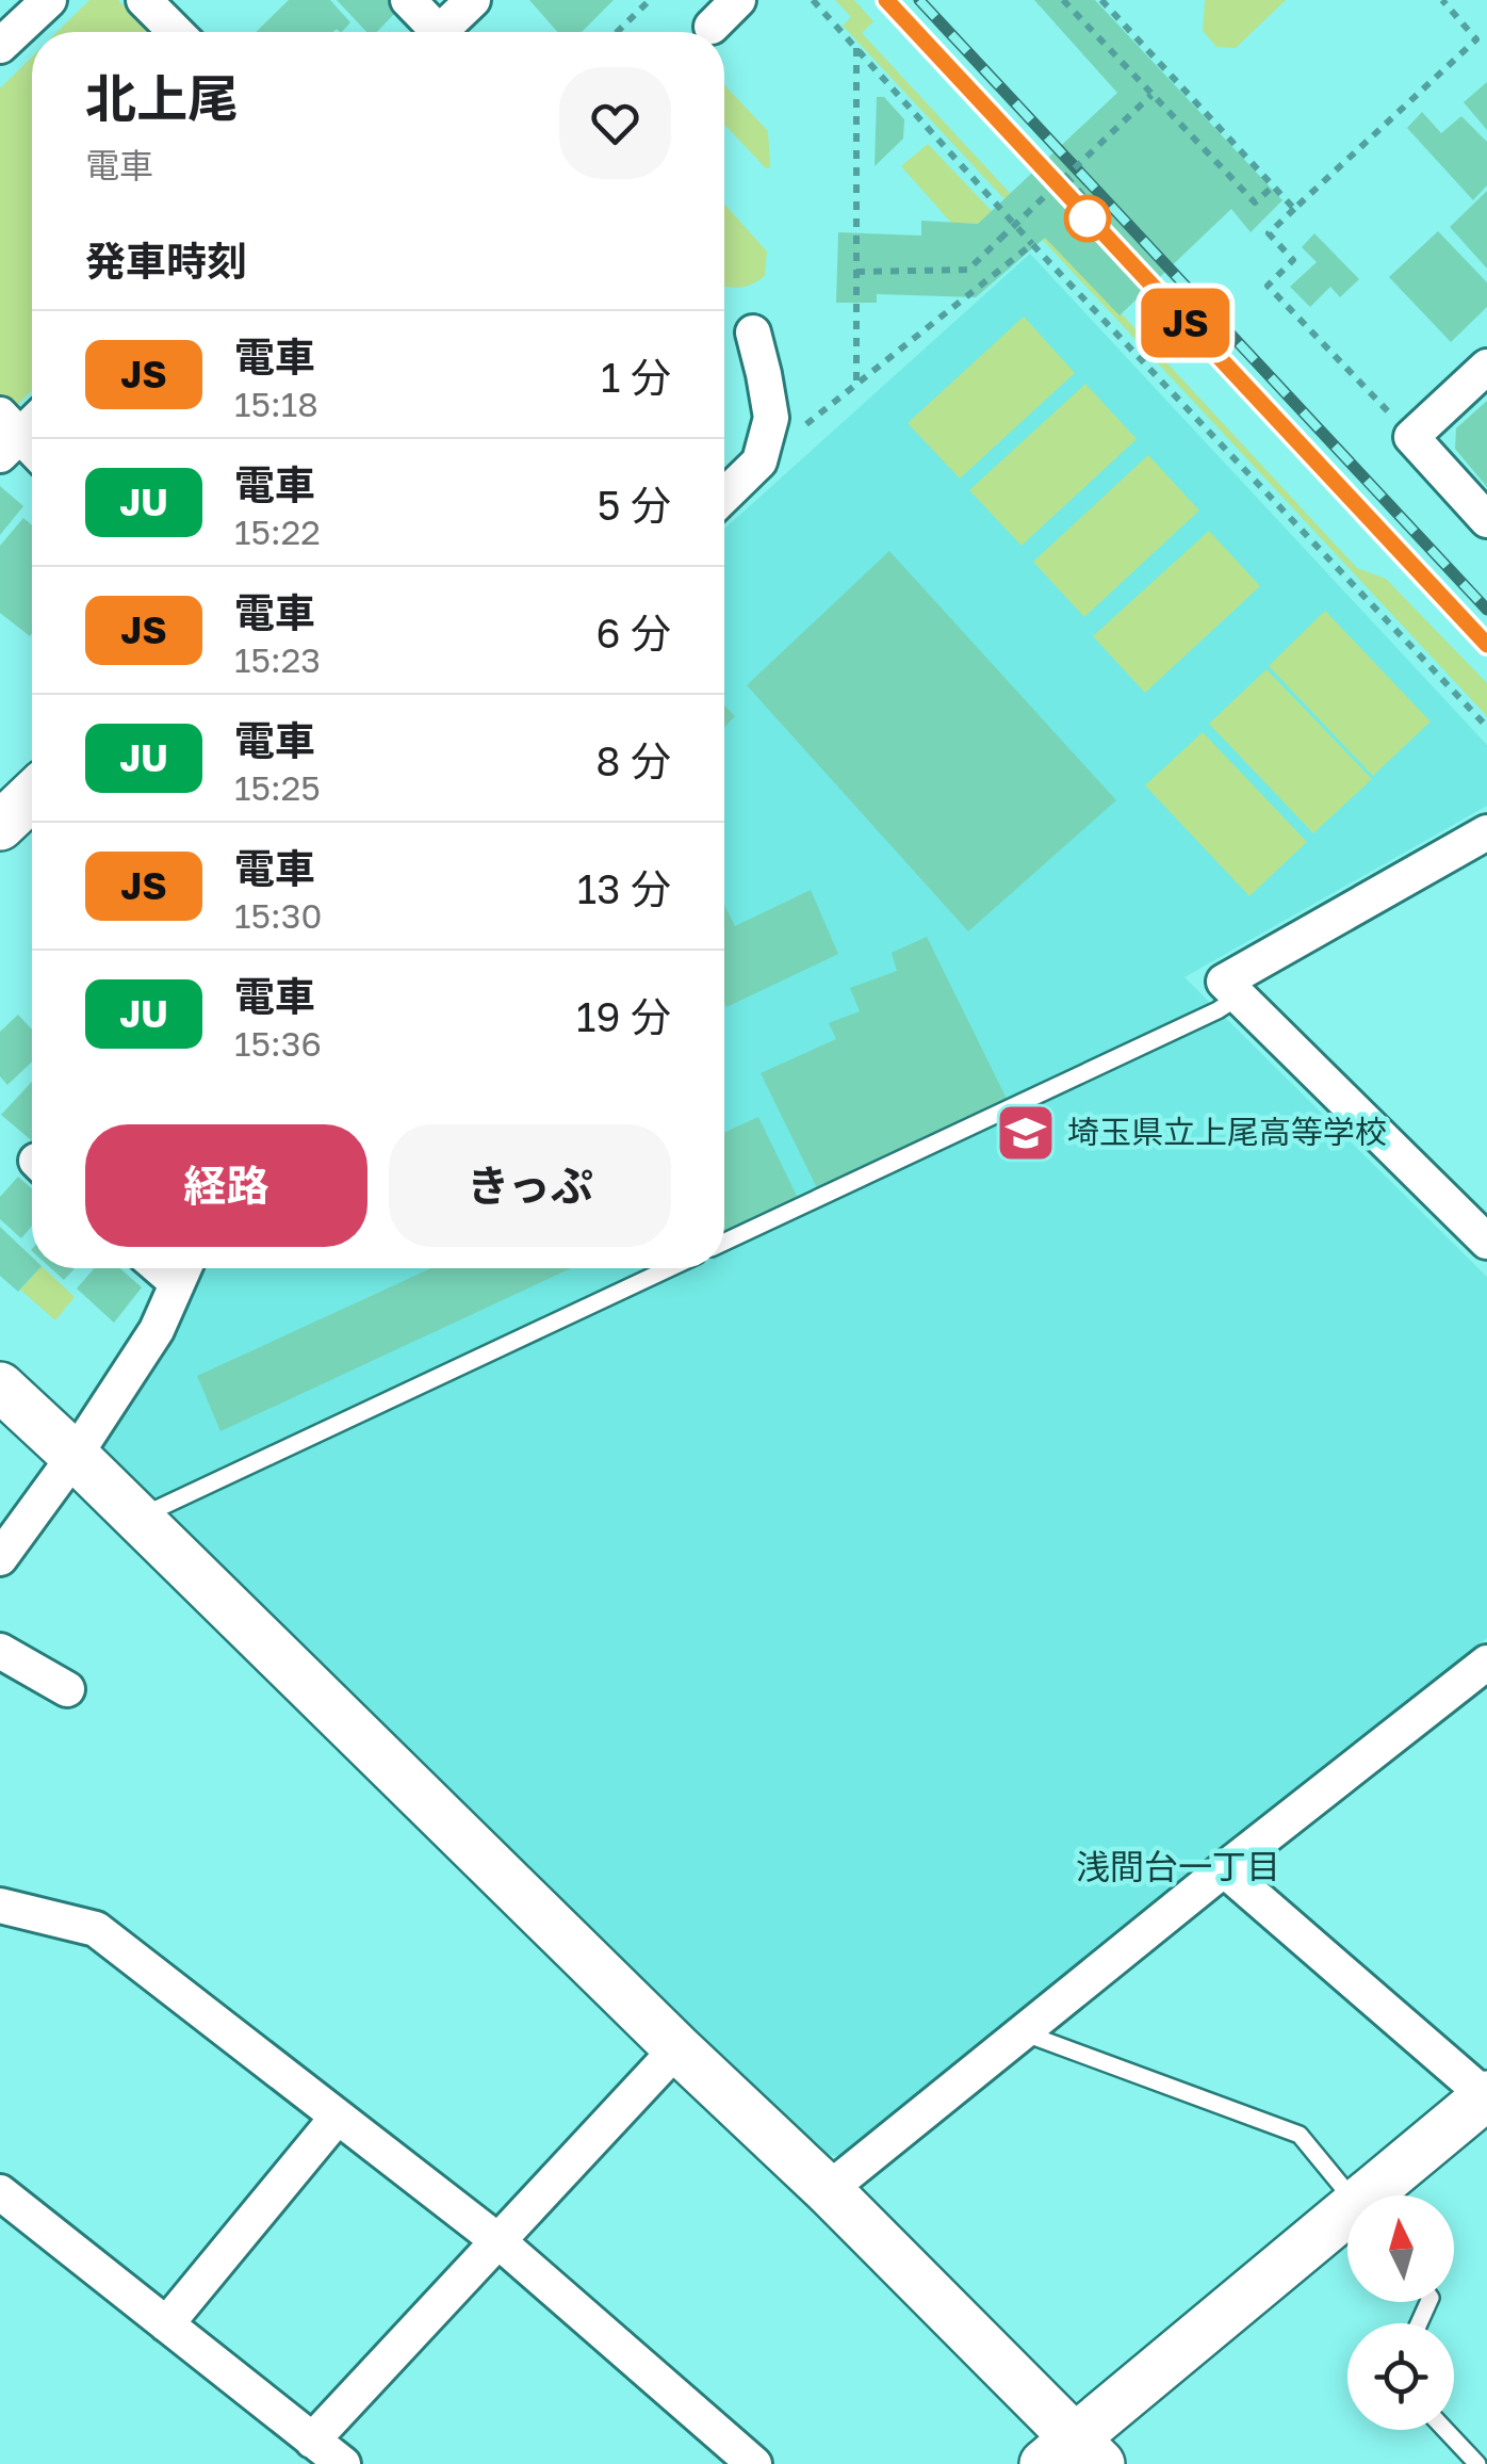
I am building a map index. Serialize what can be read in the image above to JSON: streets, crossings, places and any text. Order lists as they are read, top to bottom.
{
  "districts": ["浅間台一丁目"],
  "places": {
    "school or university": ["埼玉県立上尾高等学校"]
  },
  "north": "top",
  "page": {
    "on_map": "JS",
    "heading": [
      ["北上尾", "電車"],
      "発車時刻"
    ],
    "list": [
      {
        "mark": "JS",
        "name": "電車",
        "note": "15:18",
        "value": "1 分"
      },
      {
        "mark": "JU",
        "name": "電車",
        "note": "15:22",
        "value": "5 分"
      },
      {
        "mark": "JS",
        "name": "電車",
        "note": "15:23",
        "value": "6 分"
      },
      {
        "mark": "JU",
        "name": "電車",
        "note": "15:25",
        "value": "8 分"
      },
      {
        "mark": "JS",
        "name": "電車",
        "note": "15:30",
        "value": "13 分"
      },
      {
        "mark": "JU",
        "name": "電車",
        "note": "15:36",
        "value": "19 分"
      }
    ],
    "buttons": ["経路", "きっぷ"]
  }
}
